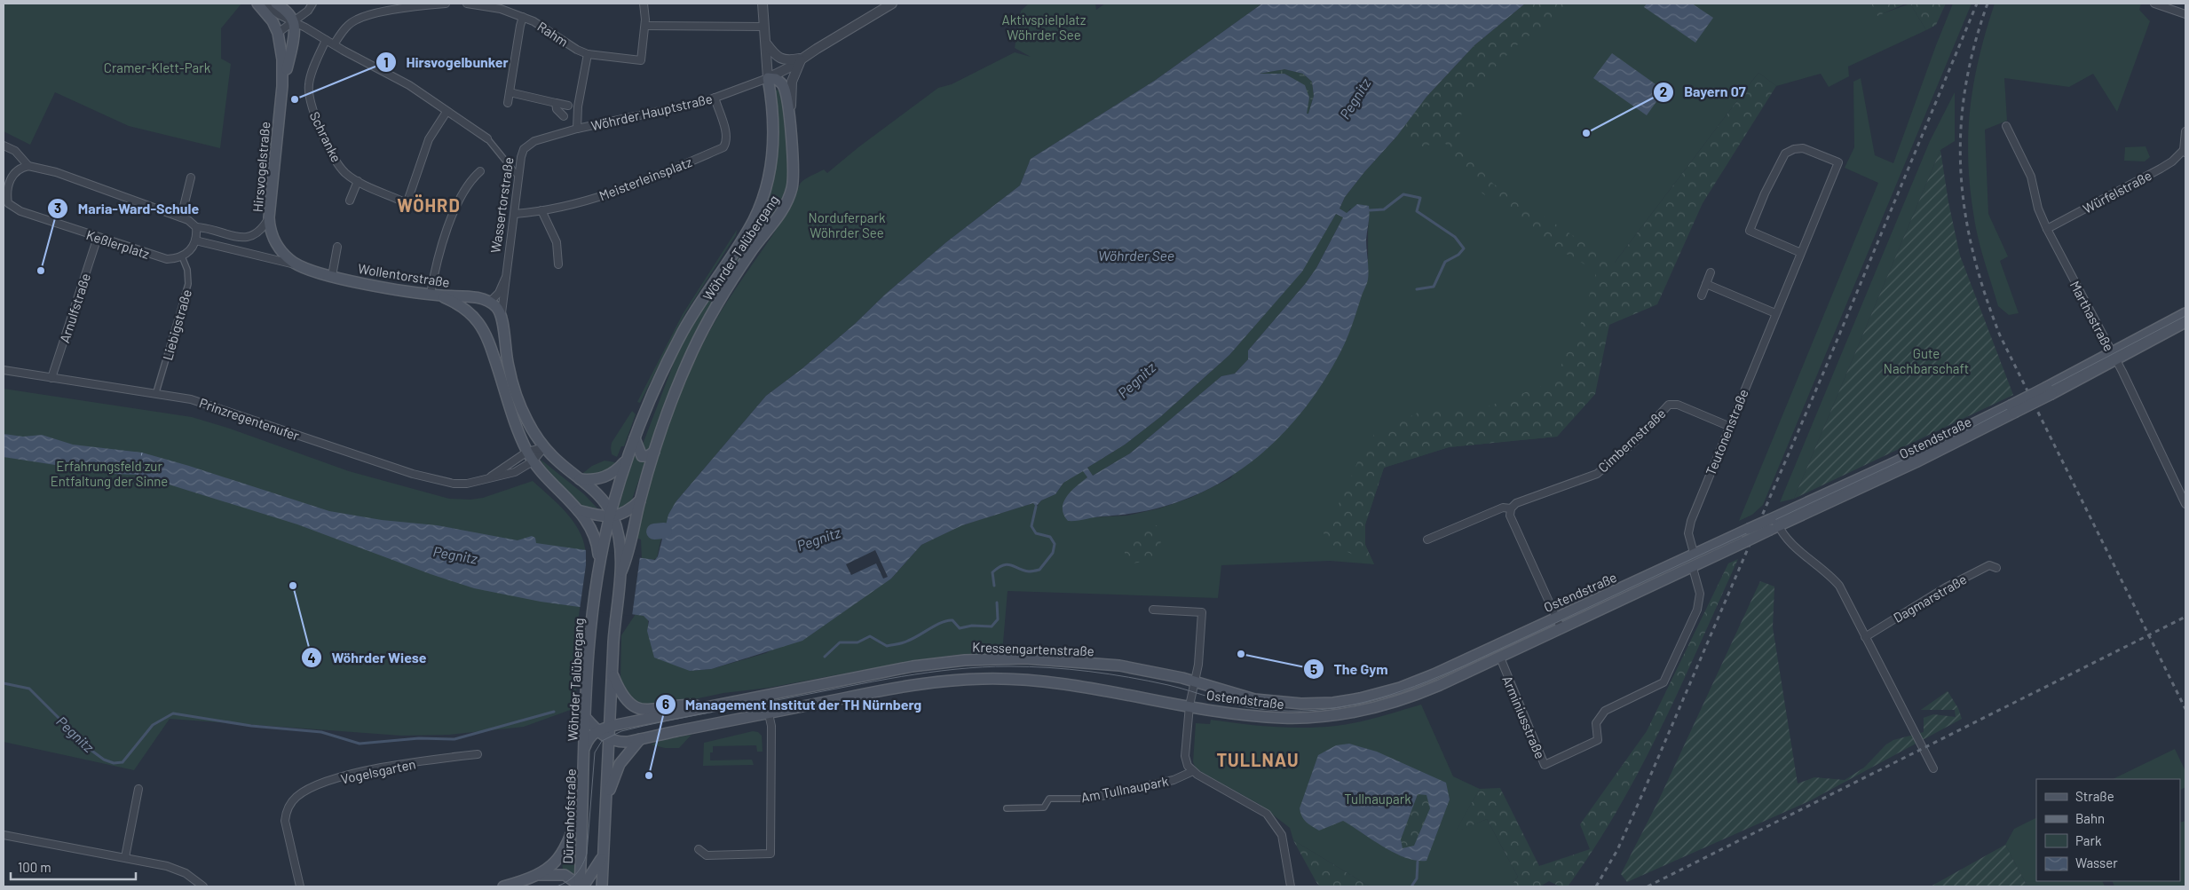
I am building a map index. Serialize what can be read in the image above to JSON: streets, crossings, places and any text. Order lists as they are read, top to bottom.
{
  "streets": {
    "main road": [
      "Hirsvogelstraße",
      "Wassertorstraße",
      "Wöhrder Talübergang",
      "Wollentorstraße",
      "Ostendstraße",
      "Kressengartenstraße",
      "Dürrenhofstraße"
    ],
    "street": [
      "Rahm",
      "Wöhrder Hauptstraße",
      "Schranke",
      "Meisterleinsplatz",
      "Würfelstraße",
      "Keßlerplatz",
      "Arnulfstraße",
      "Marthastraße",
      "Liebigstraße",
      "Prinzregentenufer",
      "Teutonenstraße",
      "Cimbernstraße",
      "Dagmarstraße",
      "Arminiusstraße",
      "Vogelsgarten",
      "Am Tullnaupark"
    ]
  },
  "crossings": [
    ["Wöhrder Hauptstraße", "Meisterleinsplatz"],
    ["Wöhrder Hauptstraße", "Wassertorstraße"],
    ["Wöhrder Hauptstraße", "Wöhrder Talübergang"],
    ["Hirsvogelstraße", "Wollentorstraße"],
    ["Meisterleinsplatz", "Wassertorstraße"],
    ["Würfelstraße", "Marthastraße"],
    ["Wassertorstraße", "Wöhrder Talübergang"],
    ["Wassertorstraße", "Wollentorstraße"],
    ["Wassertorstraße", "Prinzregentenufer"],
    ["Keßlerplatz", "Arnulfstraße"],
    ["Keßlerplatz", "Liebigstraße"],
    ["Wöhrder Talübergang", "Dürrenhofstraße"],
    ["Arnulfstraße", "Prinzregentenufer"],
    ["Marthastraße", "Ostendstraße"],
    ["Liebigstraße", "Prinzregentenufer"],
    ["Teutonenstraße", "Ostendstraße"],
    ["Teutonenstraße", "Cimbernstraße"],
    ["Ostendstraße", "Kressengartenstraße"],
    ["Ostendstraße", "Arminiusstraße"]
  ],
  "districts": ["WÖHRD", "TULLNAU"],
  "water": ["Pegnitz", "Wöhrder See"],
  "parks": [
    "Aktivspielplatz Wöhrder See",
    "Cramer-Klett-Park",
    "Norduferpark Wöhrder See",
    "Gute Nachbarschaft",
    "Erfahrungsfeld zur Entfaltung der Sinne",
    "Tullnaupark"
  ],
  "places": [
    "Hirsvogelbunker",
    "Bayern 07",
    "Maria-Ward-Schule",
    "Wöhrder Wiese",
    "The Gym",
    "Management Institut der TH Nürnberg"
  ],
  "legend": [
    "Straße",
    "Bahn",
    "Park",
    "Wasser"
  ],
  "scale_bar": "100 m"
}
